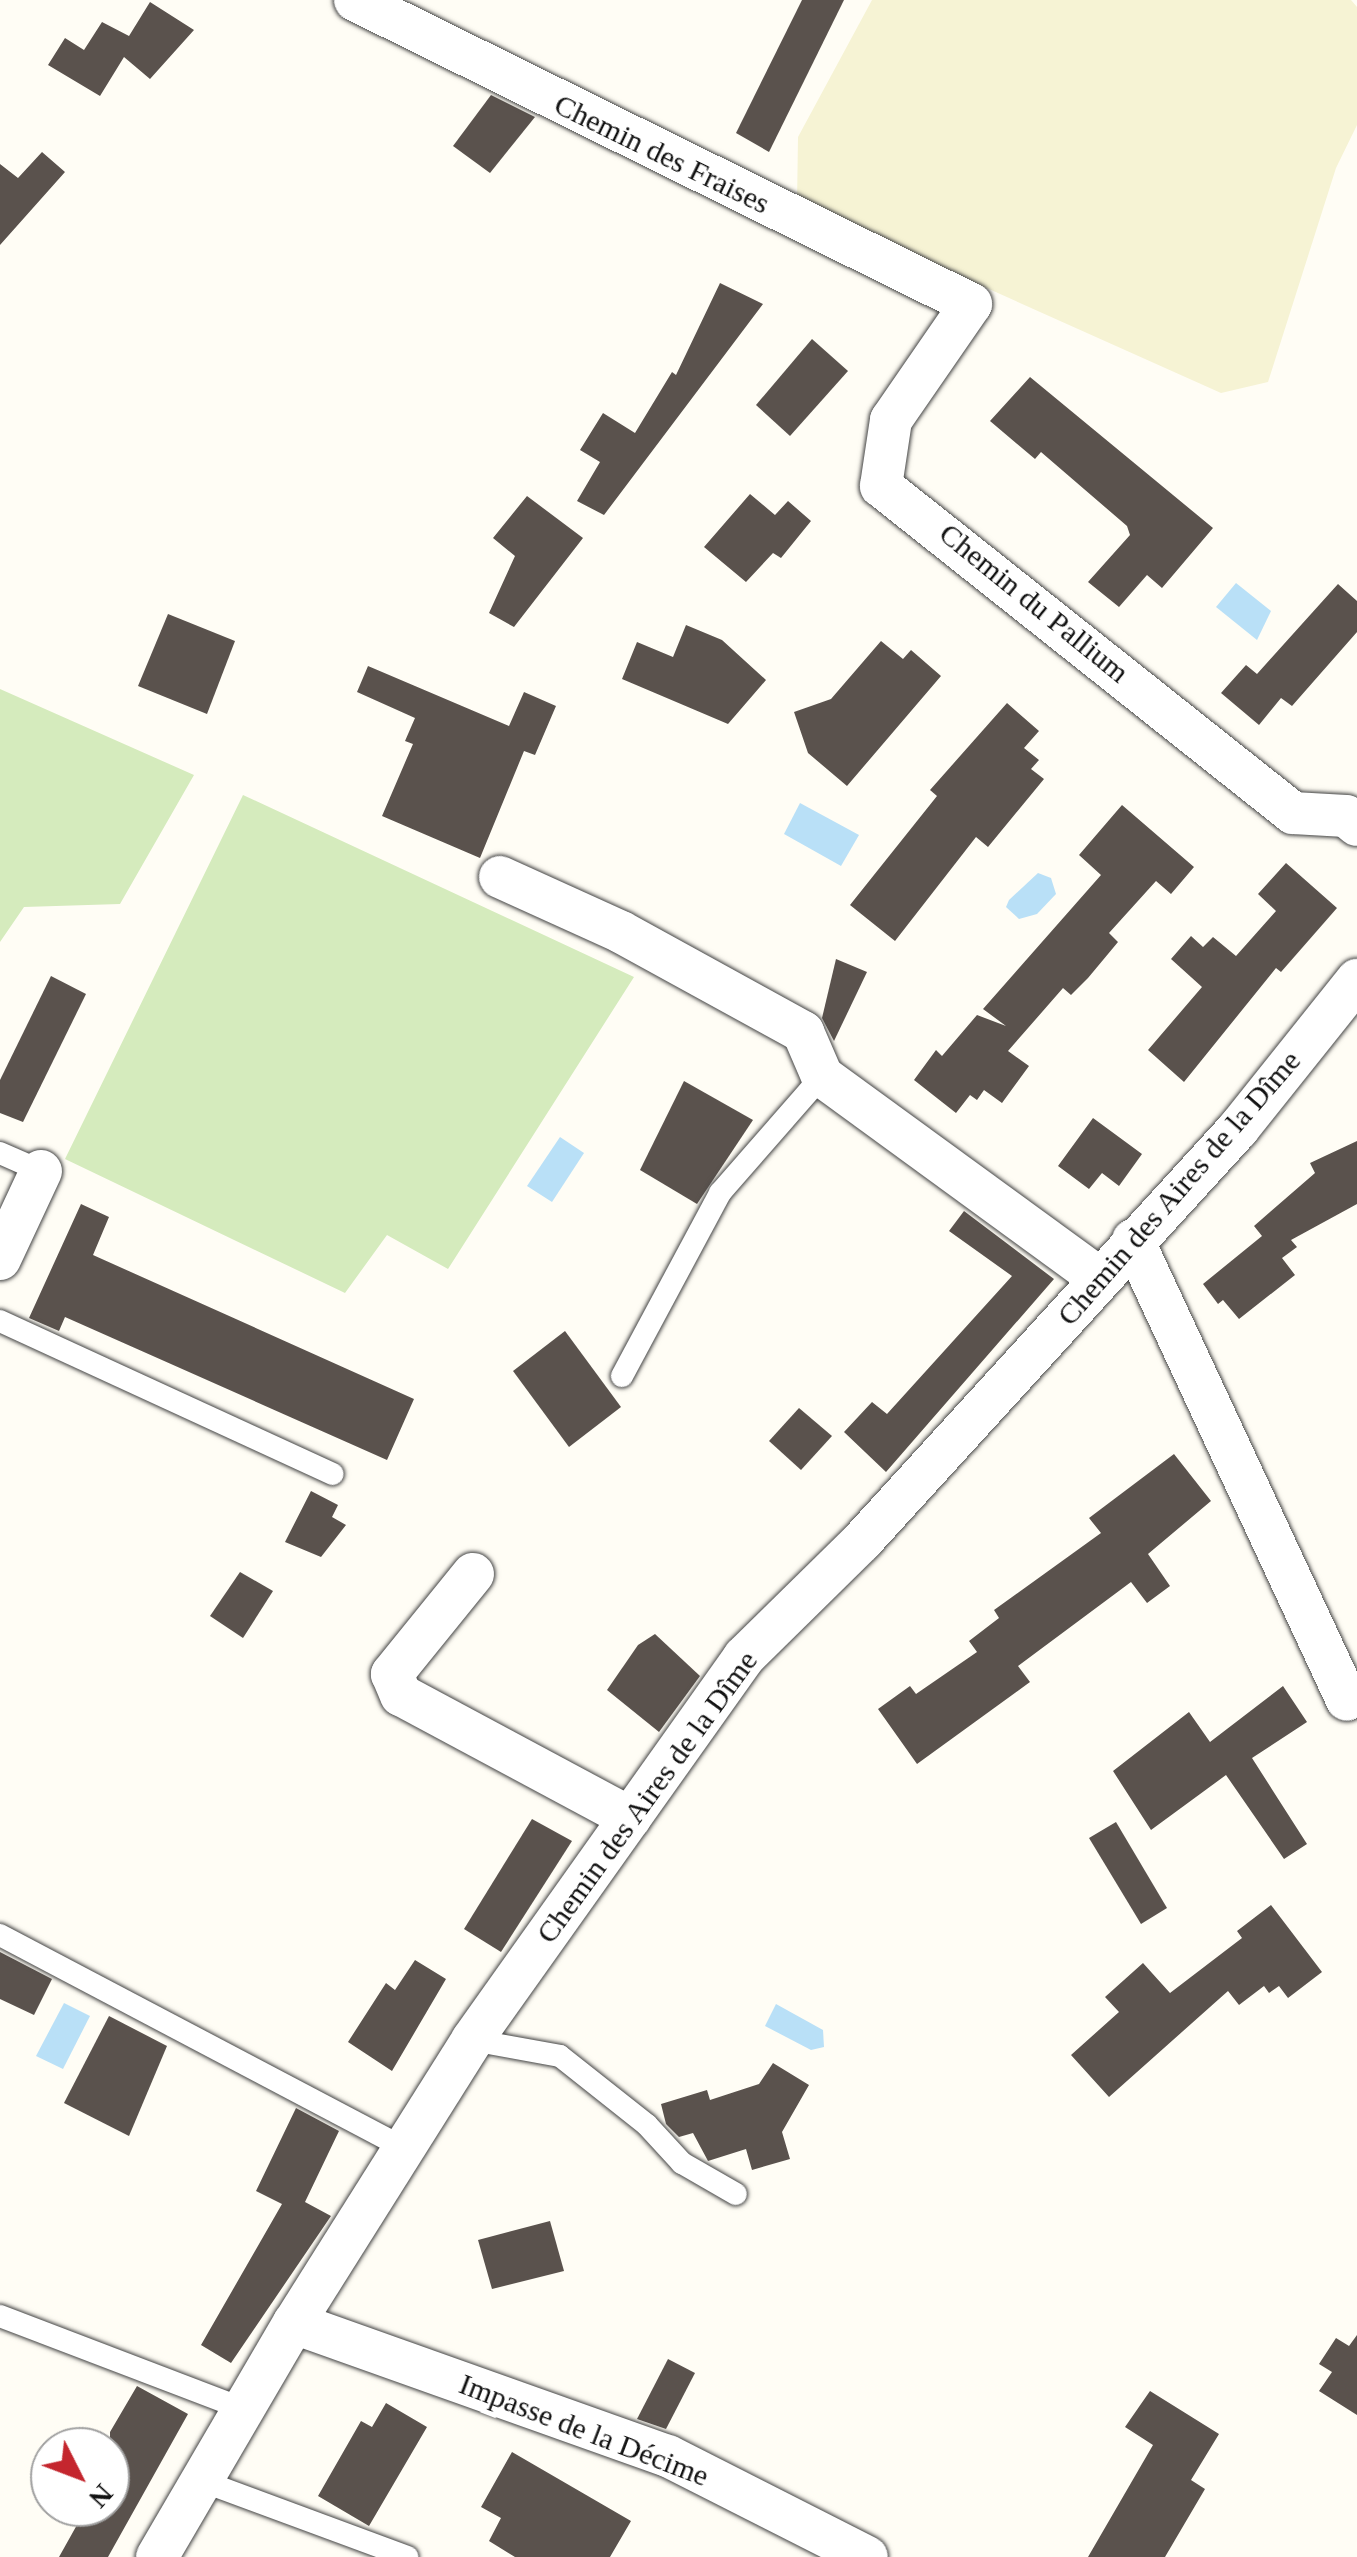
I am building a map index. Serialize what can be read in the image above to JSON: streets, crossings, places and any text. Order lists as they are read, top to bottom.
{
  "streets": {
    "street": [
      "Chemin des Fraises",
      "Chemin du Pallium",
      "Chemin des Aires de la Dîme",
      "Impasse de la Décime"
    ]
  },
  "crossings": [
    ["Chemin des Fraises", "Chemin du Pallium"],
    ["Chemin des Aires de la Dîme", "Impasse de la Décime"]
  ],
  "north": "bottom right"
}
